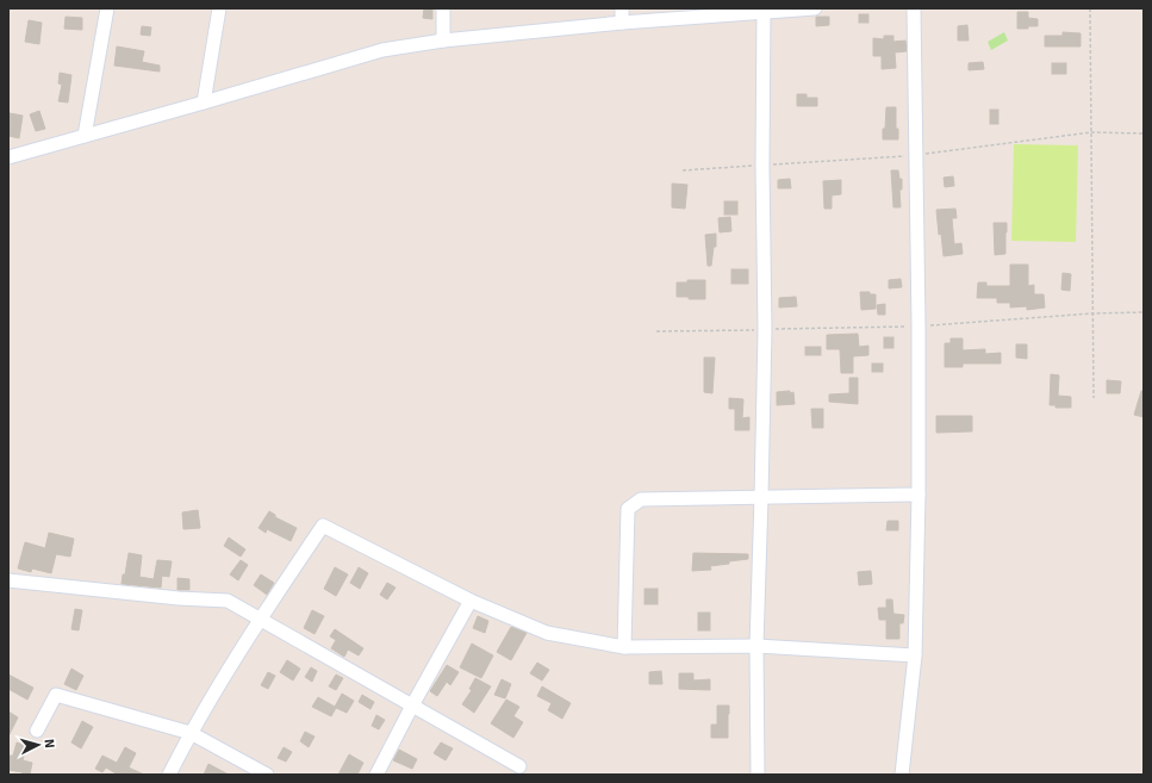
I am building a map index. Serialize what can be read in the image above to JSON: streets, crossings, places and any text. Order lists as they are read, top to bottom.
{
  "north": "right"
}
